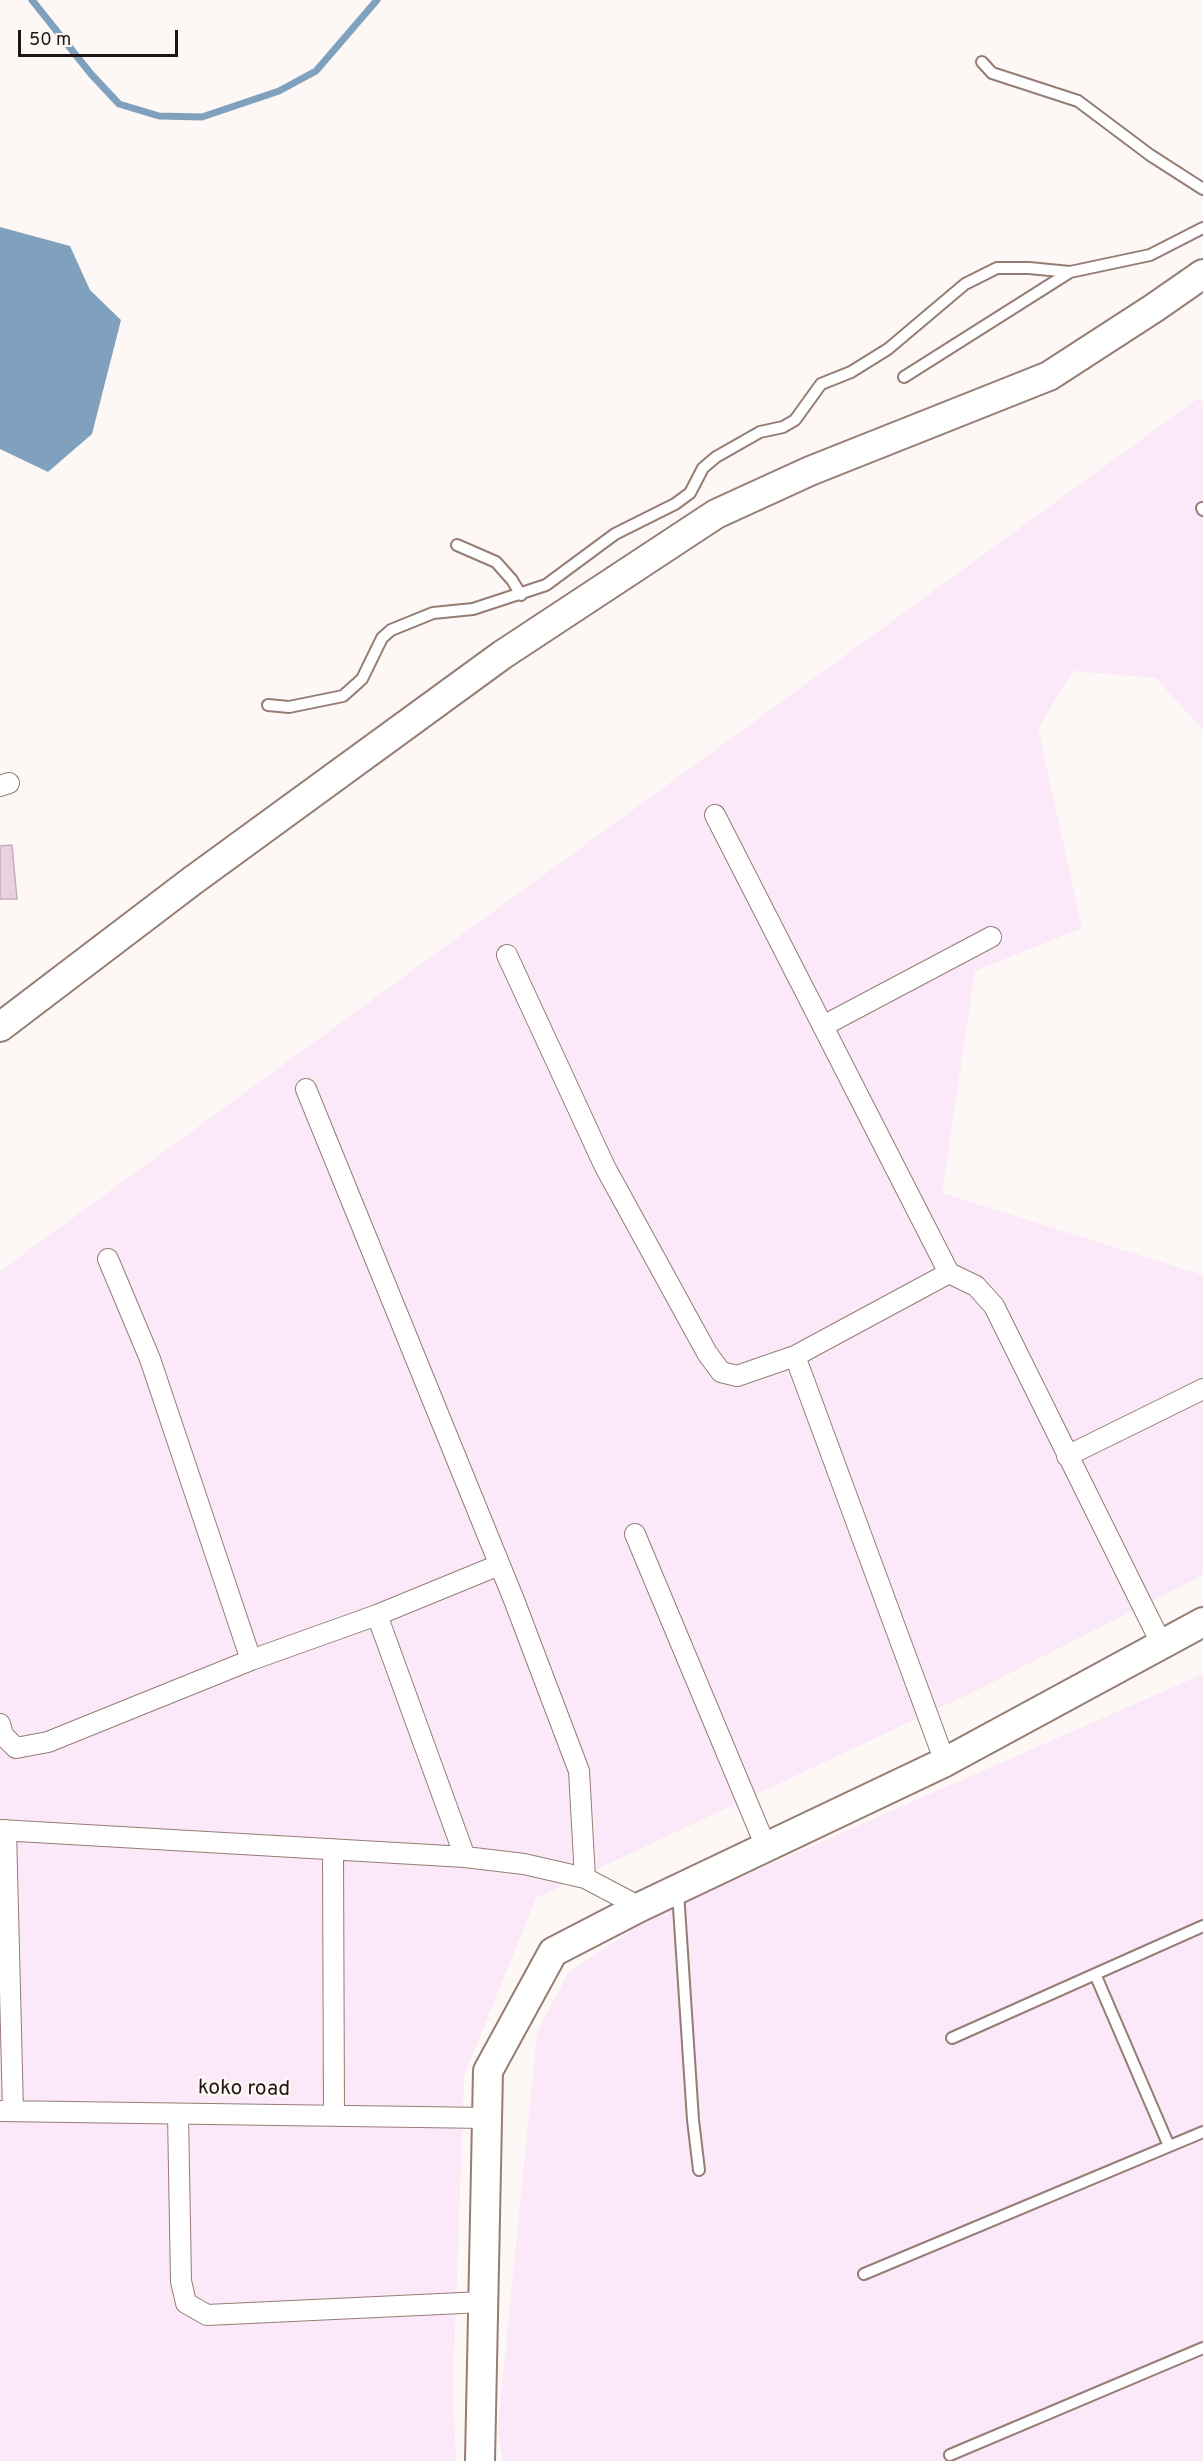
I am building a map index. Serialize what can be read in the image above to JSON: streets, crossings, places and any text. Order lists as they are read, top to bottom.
{
  "streets": {
    "street": ["koko road"]
  },
  "scale_bar": "50 m"
}
